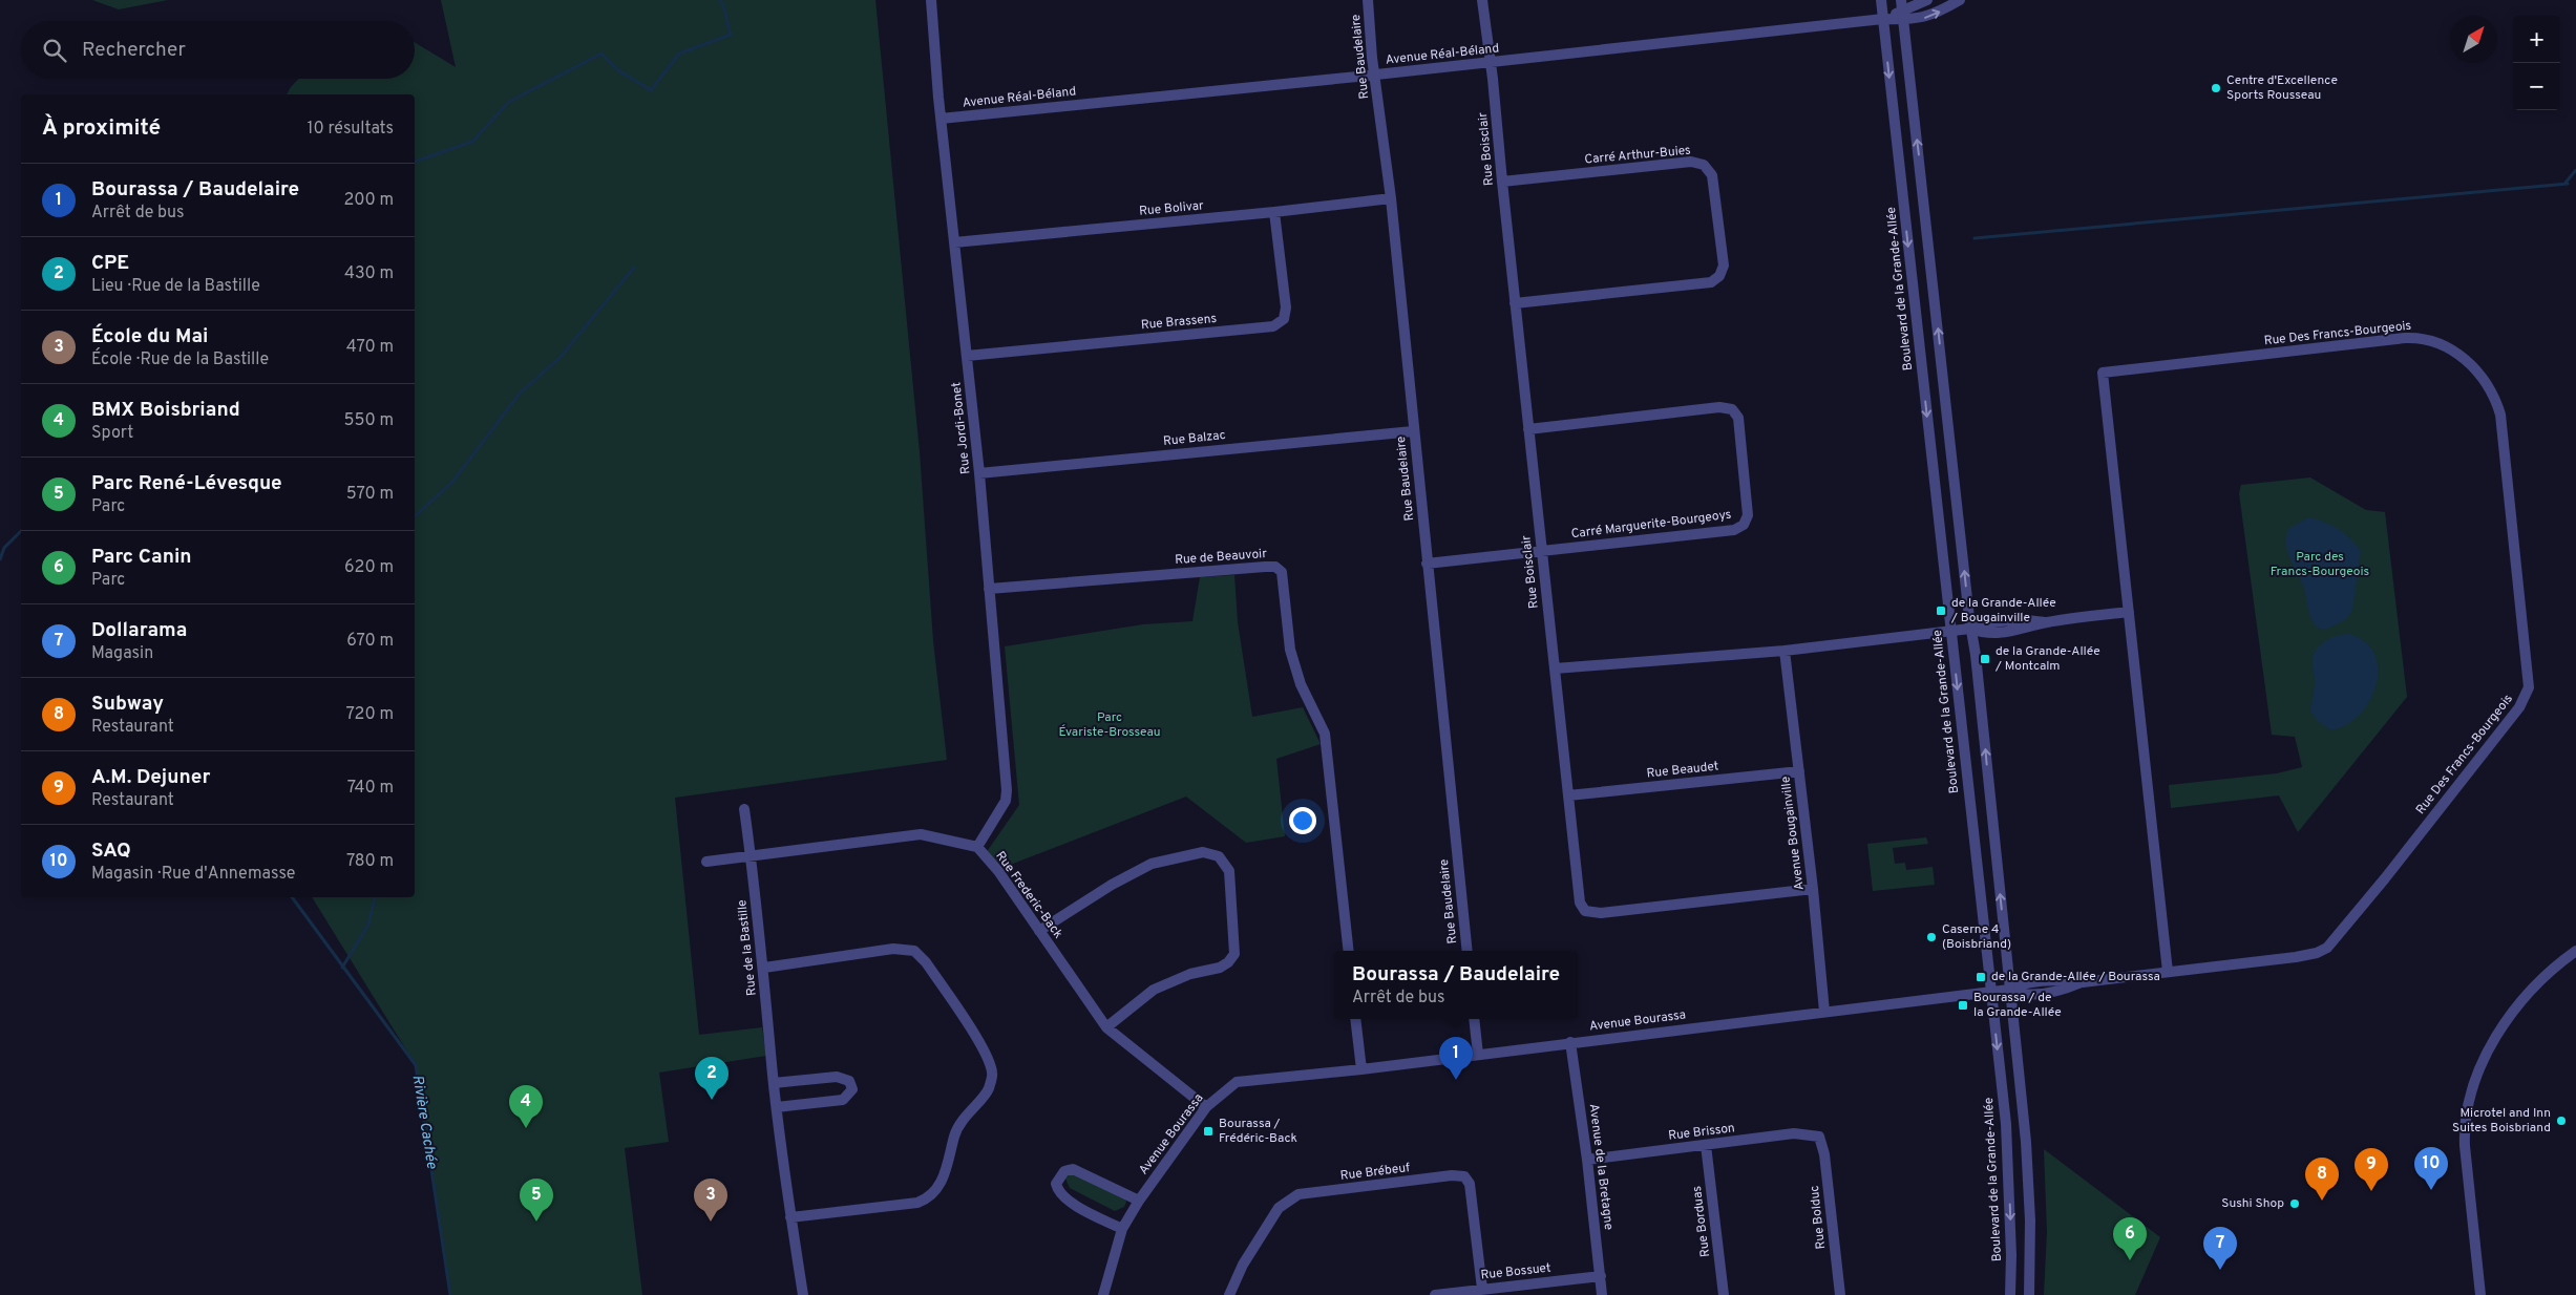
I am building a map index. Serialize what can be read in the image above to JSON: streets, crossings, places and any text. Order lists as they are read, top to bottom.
{
  "streets": {
    "street": [
      "Avenue Réal-Béland",
      "Rue Baudelaire",
      "Rue Boisclair",
      "Carré Arthur-Buies",
      "Rue Bolivar",
      "Boulevard de la Grande-Allée",
      "Rue Brassens",
      "Rue Des Francs-Bourgeois",
      "Rue Jordi-Bonet",
      "Rue Balzac",
      "Carré Marguerite-Bourgeoys",
      "Rue de Beauvoir",
      "Rue Beaudet",
      "Avenue Bougainville",
      "Rue Frederic-Back",
      "Rue de la Bastille",
      "Avenue Bourassa",
      "Rue Brisson",
      "Avenue de la Bretagne",
      "Rue Brébeuf",
      "Rue Bolduc",
      "Rue Borduas",
      "Rue Bossuet"
    ]
  },
  "crossings": [
    ["Avenue Réal-Béland", "Rue Baudelaire"],
    ["Avenue Réal-Béland", "Rue Boisclair"],
    ["Avenue Réal-Béland", "Boulevard de la Grande-Allée"],
    ["Avenue Réal-Béland", "Rue Jordi-Bonet"],
    ["Rue Baudelaire", "Rue Bolivar"],
    ["Rue Baudelaire", "Rue Balzac"],
    ["Rue Baudelaire", "Carré Marguerite-Bourgeoys"],
    ["Rue Boisclair", "Carré Arthur-Buies"],
    ["Rue Boisclair", "Carré Marguerite-Bourgeoys"],
    ["Rue Boisclair", "Rue Beaudet"],
    ["Rue Boisclair", "Avenue Bougainville"],
    ["Rue Bolivar", "Rue Brassens"],
    ["Rue Bolivar", "Rue Jordi-Bonet"],
    ["Boulevard de la Grande-Allée", "Avenue Bourassa"],
    ["Rue Brassens", "Rue Jordi-Bonet"],
    ["Rue Des Francs-Bourgeois", "Avenue Bourassa"],
    ["Rue Jordi-Bonet", "Rue Balzac"],
    ["Rue Jordi-Bonet", "Rue de Beauvoir"],
    ["Rue Jordi-Bonet", "Rue Frederic-Back"],
    ["Rue Beaudet", "Avenue Bougainville"],
    ["Avenue Bougainville", "Avenue Bourassa"],
    ["Rue Frederic-Back", "Rue de la Bastille"],
    ["Rue Frederic-Back", "Avenue Bourassa"],
    ["Avenue Bourassa", "Avenue de la Bretagne"],
    ["Rue Brisson", "Avenue de la Bretagne"],
    ["Rue Brisson", "Rue Bolduc"],
    ["Rue Brisson", "Rue Borduas"],
    ["Avenue de la Bretagne", "Rue Bossuet"],
    ["Rue Brébeuf", "Rue Bossuet"]
  ],
  "water": ["Rivière Cachée"],
  "parks": ["Parc des Francs-Bourgeois", "Parc Évariste-Brosseau"],
  "places": {
    "other": [
      "Centre d'Excellence Sports Rousseau",
      "Caserne 4 (Boisbriand)",
      "Microtel and Inn Suites Boisbriand",
      "Sushi Shop"
    ],
    "transit": [
      "de la Grande-Allée / Bougainville",
      "de la Grande-Allée / Montcalm",
      "de la Grande-Allée / Bourassa",
      "Bourassa / de la Grande-Allée",
      "Bourassa / Frédéric-Back"
    ]
  },
  "north": "top right",
  "page": {
    "map_buttons": ["+", "−"],
    "search": "Rechercher",
    "heading": ["À proximité", "10 résultats"],
    "list": [
      {
        "mark": "1",
        "name": "Bourassa / Baudelaire",
        "note": "Arrêt de bus",
        "value": "200 m"
      },
      {
        "mark": "2",
        "name": "CPE",
        "note": "Lieu · Rue de la Bastille",
        "value": "430 m"
      },
      {
        "mark": "3",
        "name": "École du Mai",
        "note": "École · Rue de la Bastille",
        "value": "470 m"
      },
      {
        "mark": "4",
        "name": "BMX Boisbriand",
        "note": "Sport",
        "value": "550 m"
      },
      {
        "mark": "5",
        "name": "Parc René-Lévesque",
        "note": "Parc",
        "value": "570 m"
      },
      {
        "mark": "6",
        "name": "Parc Canin",
        "note": "Parc",
        "value": "620 m"
      },
      {
        "mark": "7",
        "name": "Dollarama",
        "note": "Magasin",
        "value": "670 m"
      },
      {
        "mark": "8",
        "name": "Subway",
        "note": "Restaurant",
        "value": "720 m"
      },
      {
        "mark": "9",
        "name": "A.M. Dejuner",
        "note": "Restaurant",
        "value": "740 m"
      },
      {
        "mark": "10",
        "name": "SAQ",
        "note": "Magasin · Rue d'Annemasse",
        "value": "780 m"
      }
    ],
    "popup": ["Bourassa / Baudelaire", "Arrêt de bus"],
    "pins": [
      "1",
      "2",
      "4",
      "10",
      "9",
      "8",
      "3",
      "5",
      "6",
      "7"
    ]
  }
}
